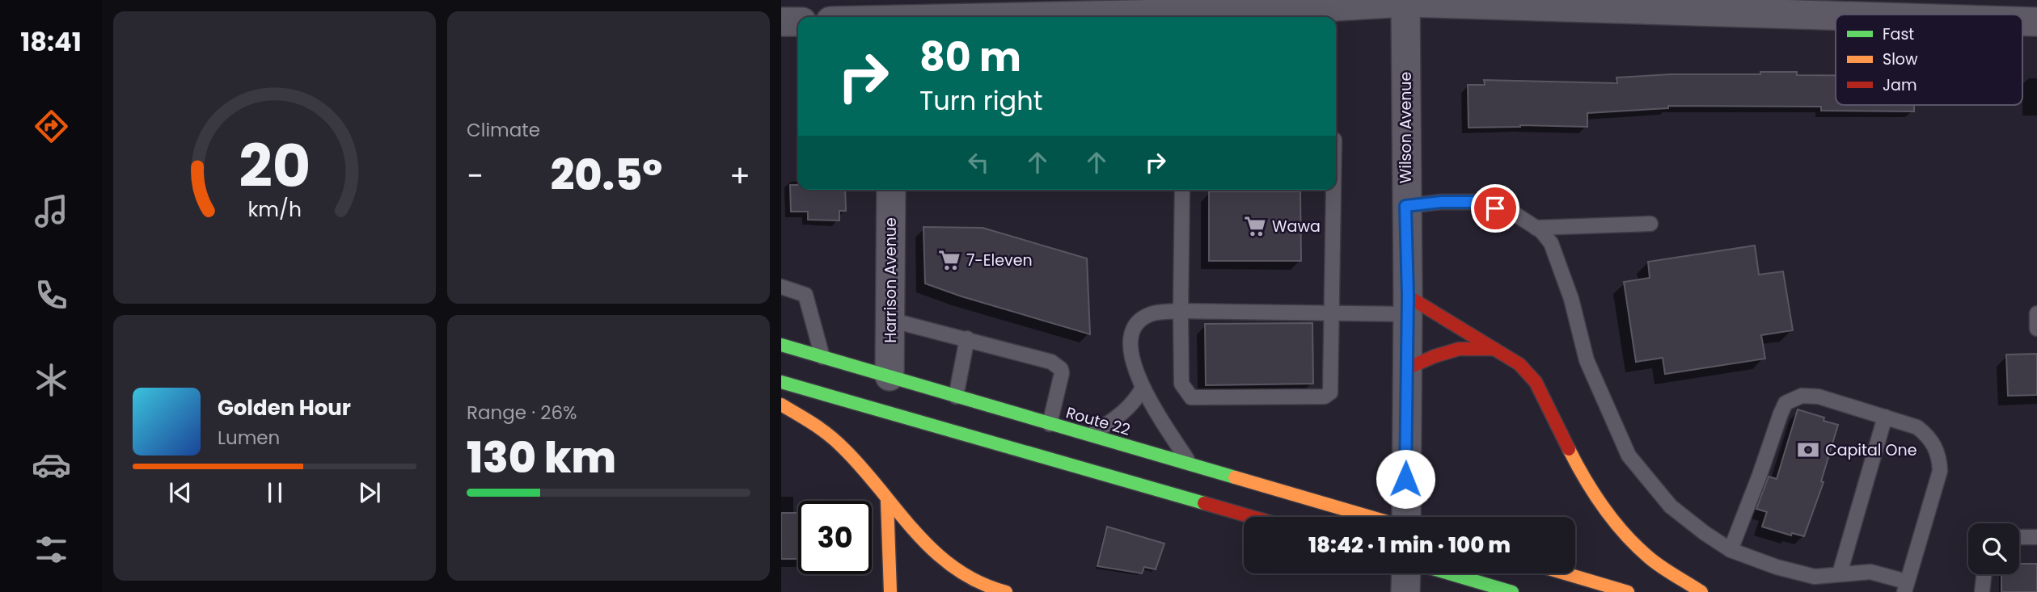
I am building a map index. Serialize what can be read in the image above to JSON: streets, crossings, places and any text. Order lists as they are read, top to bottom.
{
  "streets": {
    "highway": ["Route 22"],
    "street": ["Wilson Avenue", "Harrison Avenue"]
  },
  "crossings": [
    ["Harrison Avenue", "Route 22"]
  ],
  "places": {
    "supermarket": ["Wawa", "7-Eleven"],
    "bank": ["Capital One"]
  },
  "legend": ["Fast", "Slow", "Jam"],
  "page": {
    "tabs": "18:41",
    "tile": [
      "Climate",
      ["Range · 26%", "130 km"]
    ],
    "turn": ["80 m", "Turn right"],
    "heat": ["−", "20.5°", "+"],
    "song": ["Golden Hour", "Lumen"],
    "limit": "30",
    "trip": "18:42 · 1 min · 100 m",
    "gauge": ["20", "km/h"]
  }
}
